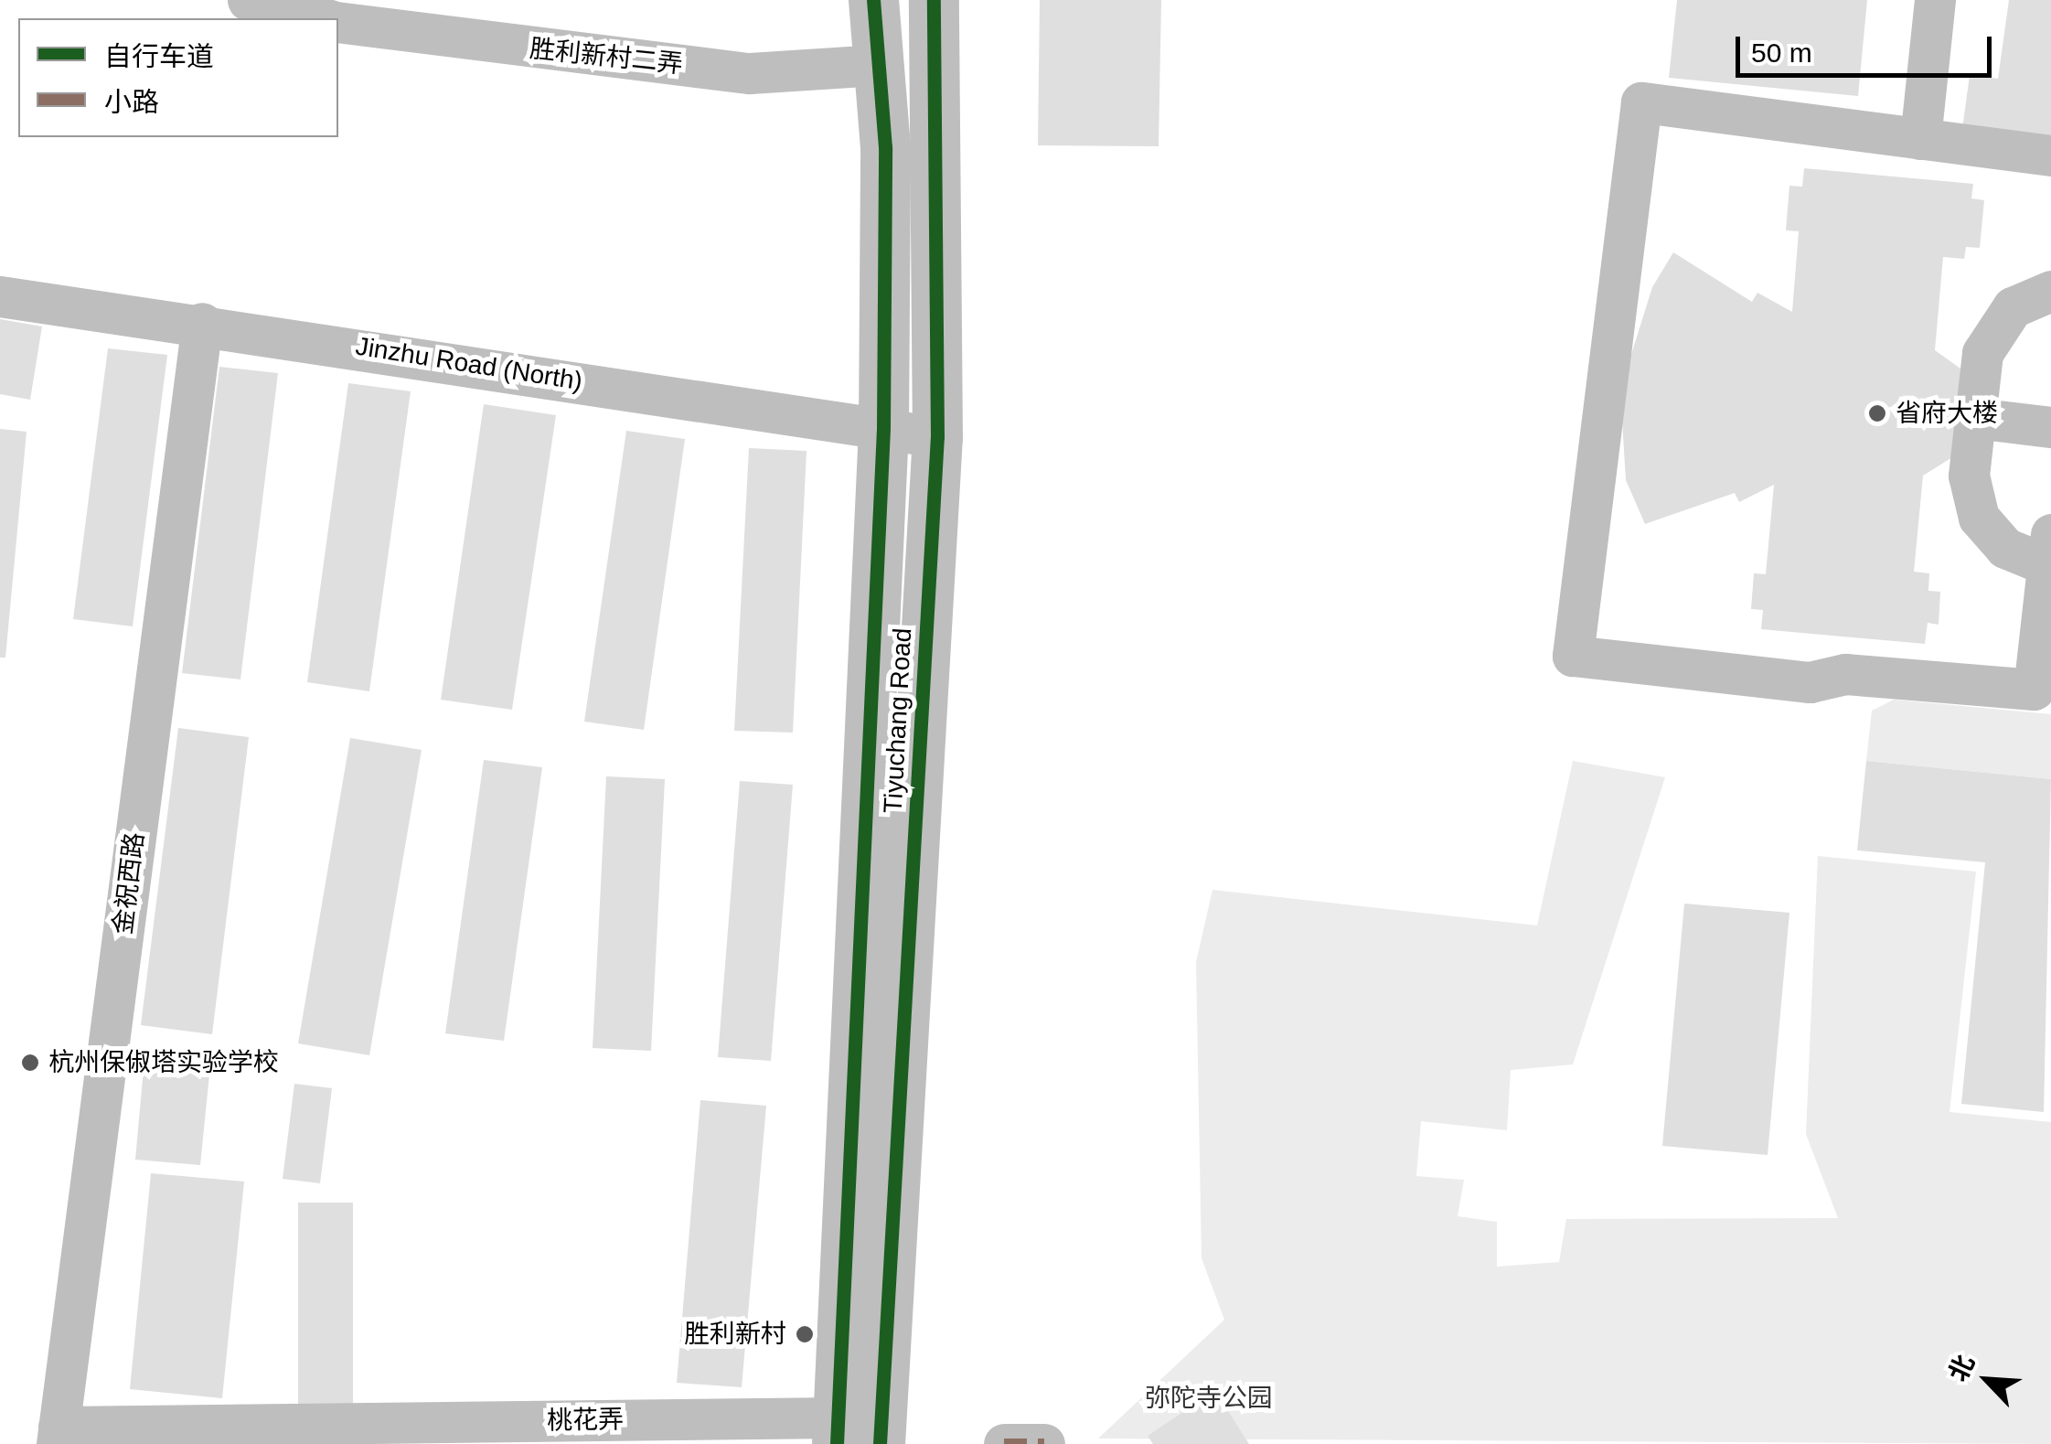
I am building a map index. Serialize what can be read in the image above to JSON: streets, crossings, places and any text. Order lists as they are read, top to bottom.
{
  "streets": {
    "main road": ["Tiyuchang Road"],
    "street": [
      "胜利新村二弄",
      "Jinzhu Road (North)",
      "金祝西路",
      "桃花弄"
    ]
  },
  "crossings": [
    ["胜利新村二弄", "Tiyuchang Road"],
    ["Jinzhu Road (North)", "Tiyuchang Road"],
    ["Jinzhu Road (North)", "金祝西路"],
    ["Tiyuchang Road", "桃花弄"],
    ["金祝西路", "桃花弄"]
  ],
  "parks": ["弥陀寺公园"],
  "places": ["省府大楼", "杭州保俶塔实验学校", "胜利新村"],
  "legend": ["自行车道", "小路"],
  "scale_bar": "50 m",
  "north": "top left"
}
